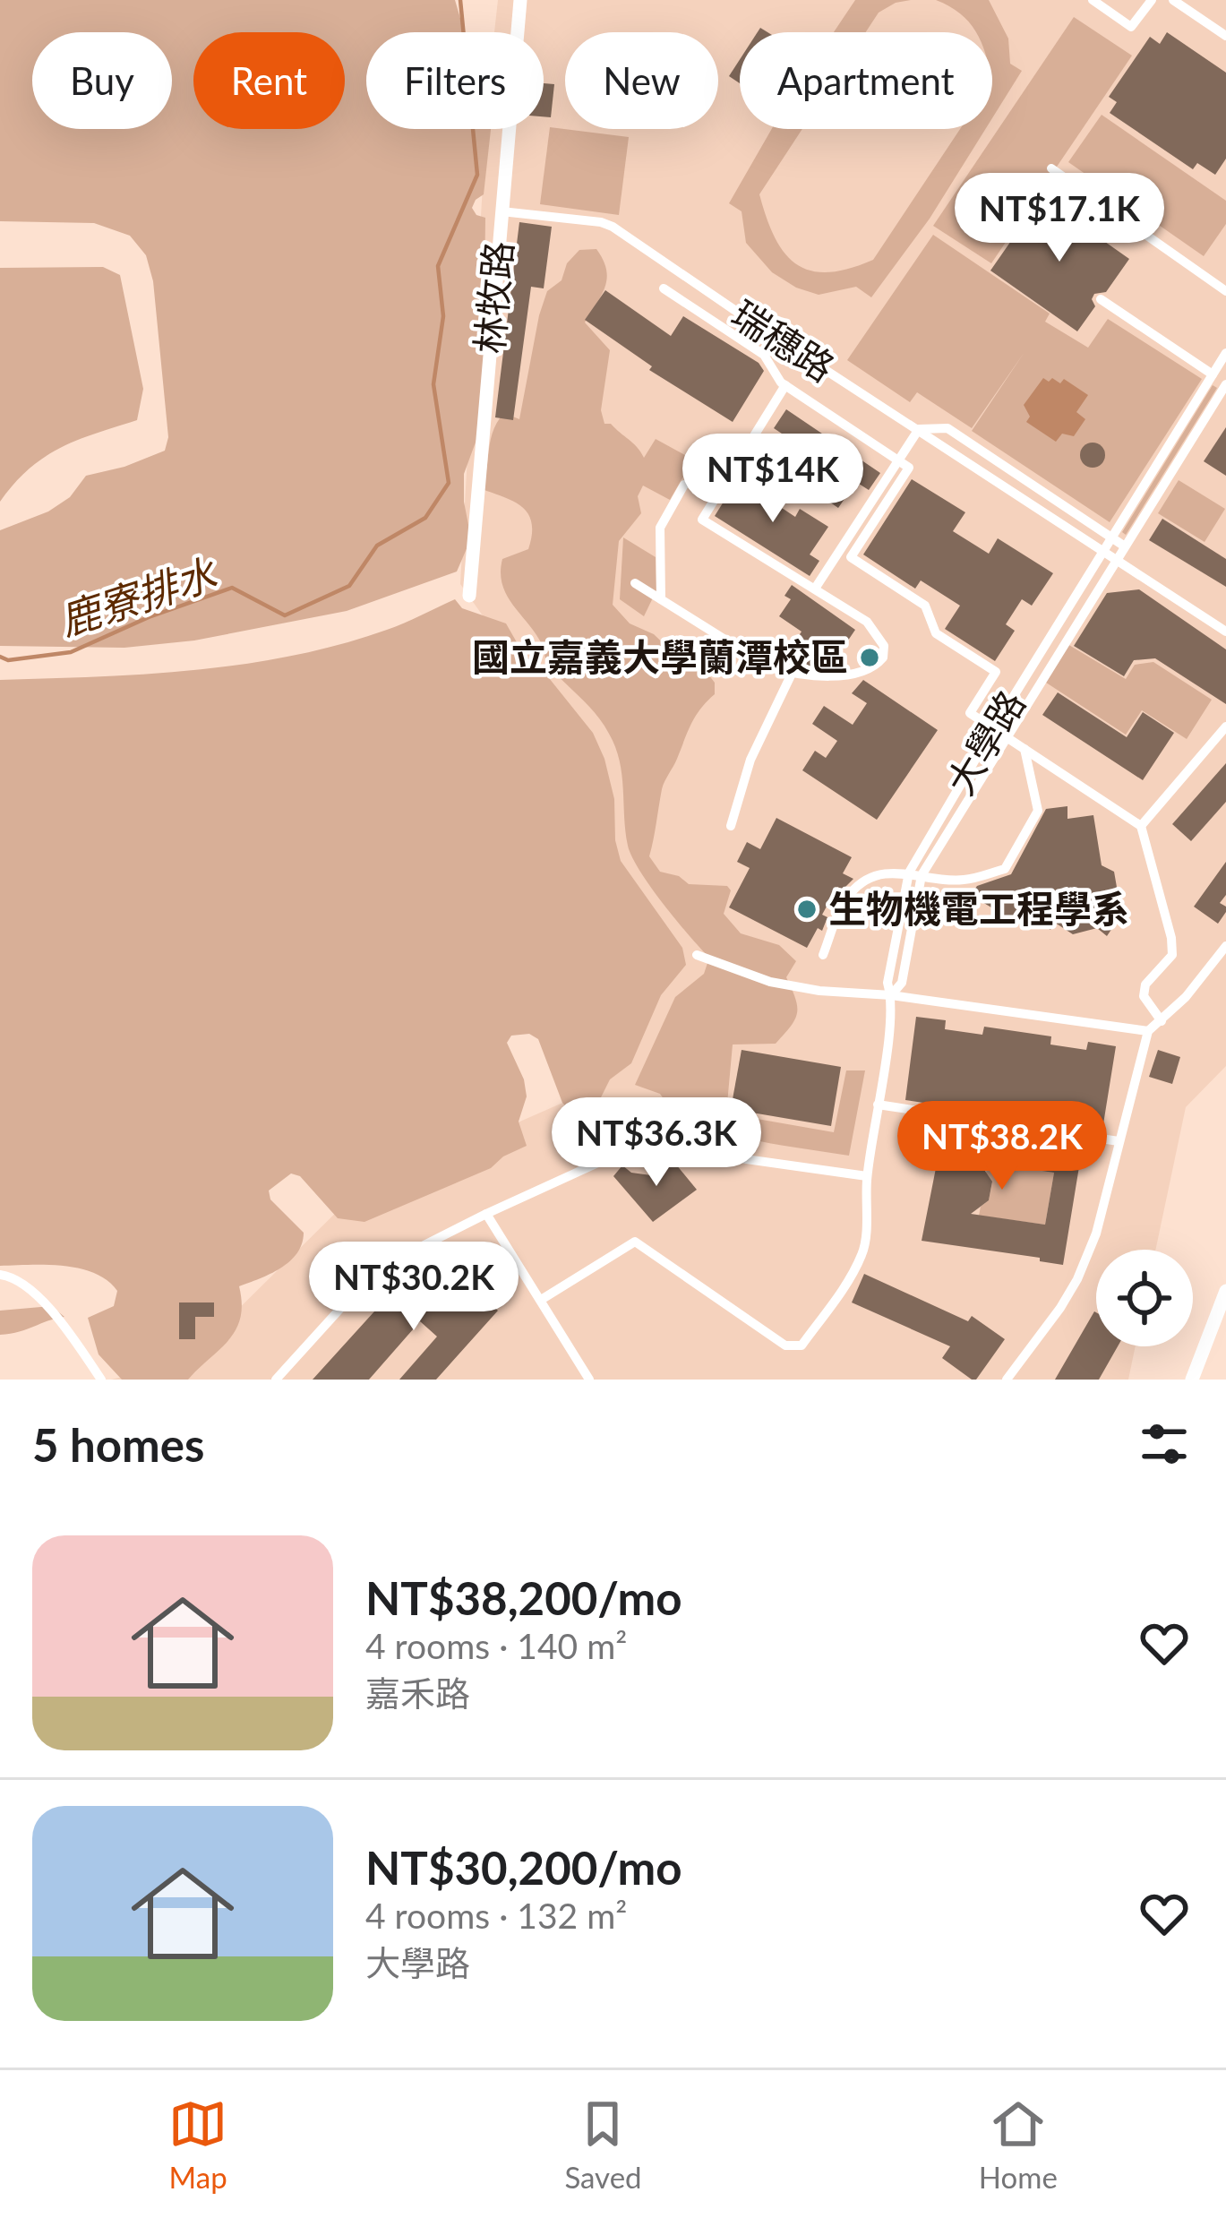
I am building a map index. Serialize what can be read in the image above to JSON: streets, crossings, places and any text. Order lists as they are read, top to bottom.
{
  "streets": {
    "street": ["林牧路", "瑞穗路", "大學路"]
  },
  "crossings": [
    ["林牧路", "瑞穗路"],
    ["瑞穗路", "大學路"]
  ],
  "water": ["鹿寮排水"],
  "places": ["國立嘉義大學蘭潭校區", "生物機電工程學系"],
  "page": {
    "chip": [
      "Buy",
      "Rent",
      "Filters",
      "New",
      "Apartment"
    ],
    "price": [
      "NT$17.1K",
      "NT$14K",
      "NT$36.3K",
      "NT$38.2K",
      "NT$30.2K"
    ],
    "heading": "5 homes",
    "list": [
      {
        "name": "NT$38,200/mo",
        "note": "4 rooms · 140 m² · 嘉禾路"
      },
      {
        "name": "NT$30,200/mo",
        "note": "4 rooms · 132 m² · 大學路"
      }
    ],
    "tabs": ["Map", "Saved", "Home"]
  }
}
